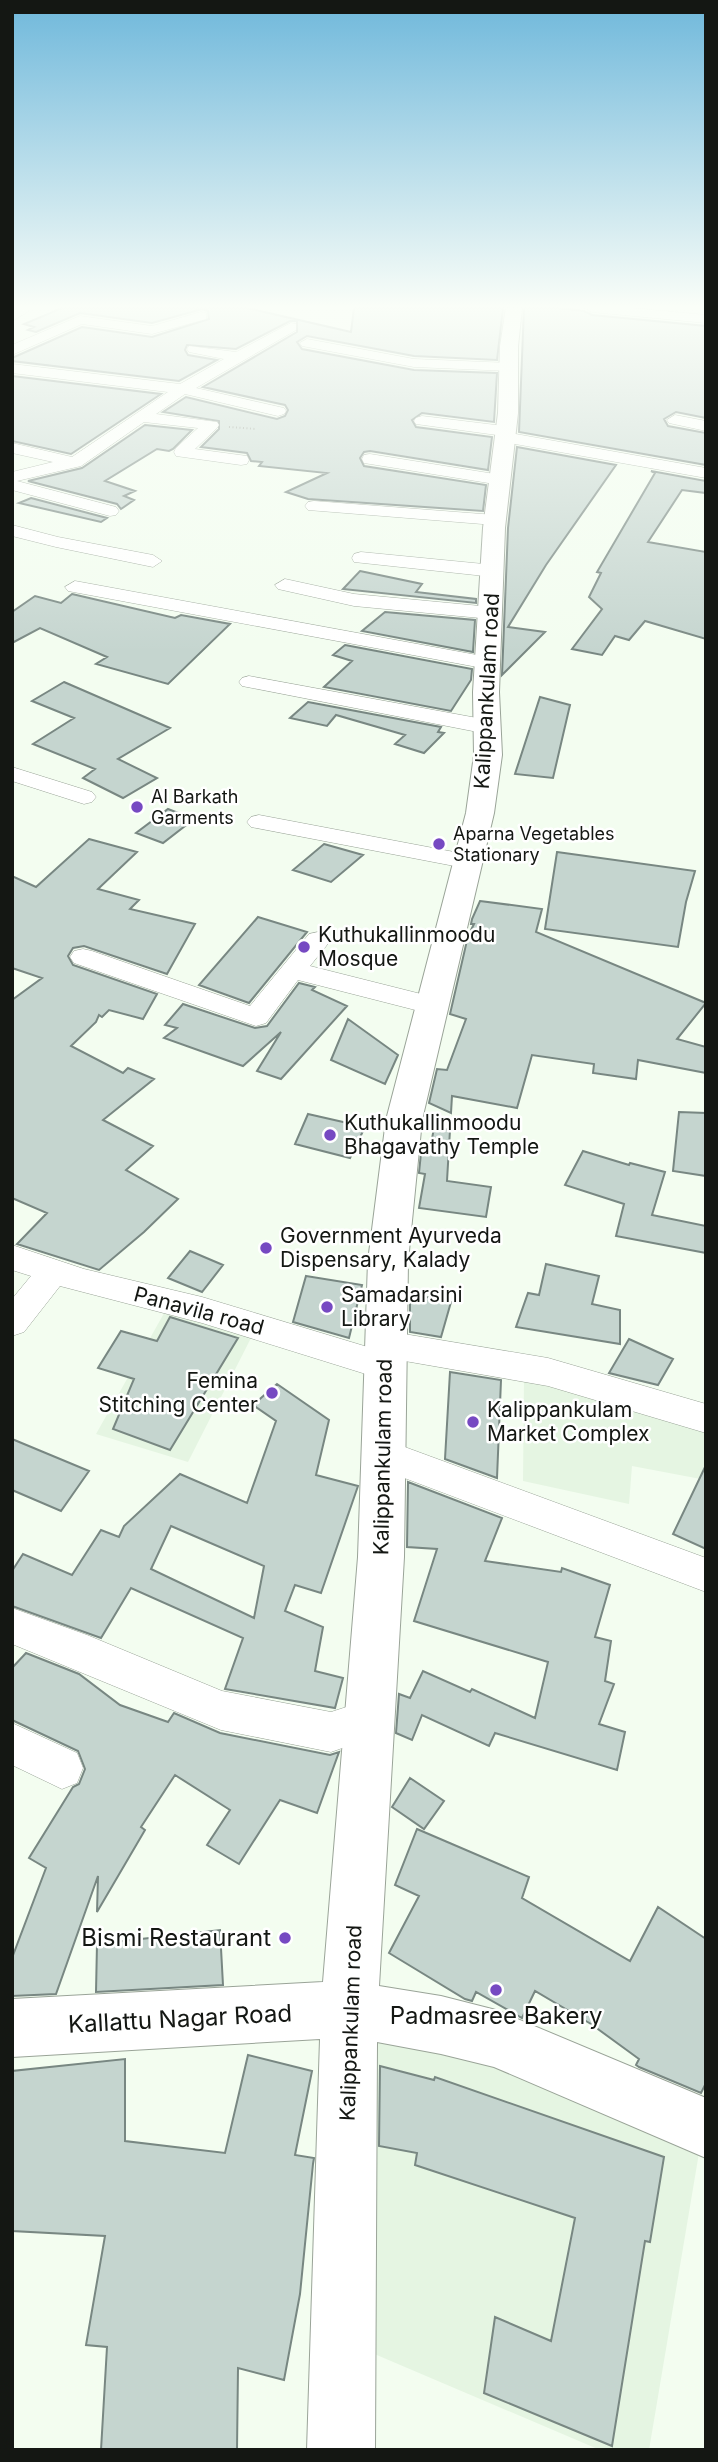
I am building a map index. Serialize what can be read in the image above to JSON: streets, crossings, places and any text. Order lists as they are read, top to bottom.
{
  "streets": {
    "street": ["Kalippankulam road", "Panavila road", "Kallattu Nagar Road"]
  },
  "crossings": [
    ["Kalippankulam road", "Panavila road"],
    ["Kalippankulam road", "Kallattu Nagar Road"]
  ],
  "places": [
    "Al Barkath Garments",
    "Aparna Vegetables Stationary",
    "Kuthukallinmoodu Mosque",
    "Kuthukallinmoodu Bhagavathy Temple",
    "Government Ayurveda Dispensary, Kalady",
    "Samadarsini Library",
    "Femina Stitching Center",
    "Kalippankulam Market Complex",
    "Bismi Restaurant",
    "Padmasree Bakery"
  ]
}
